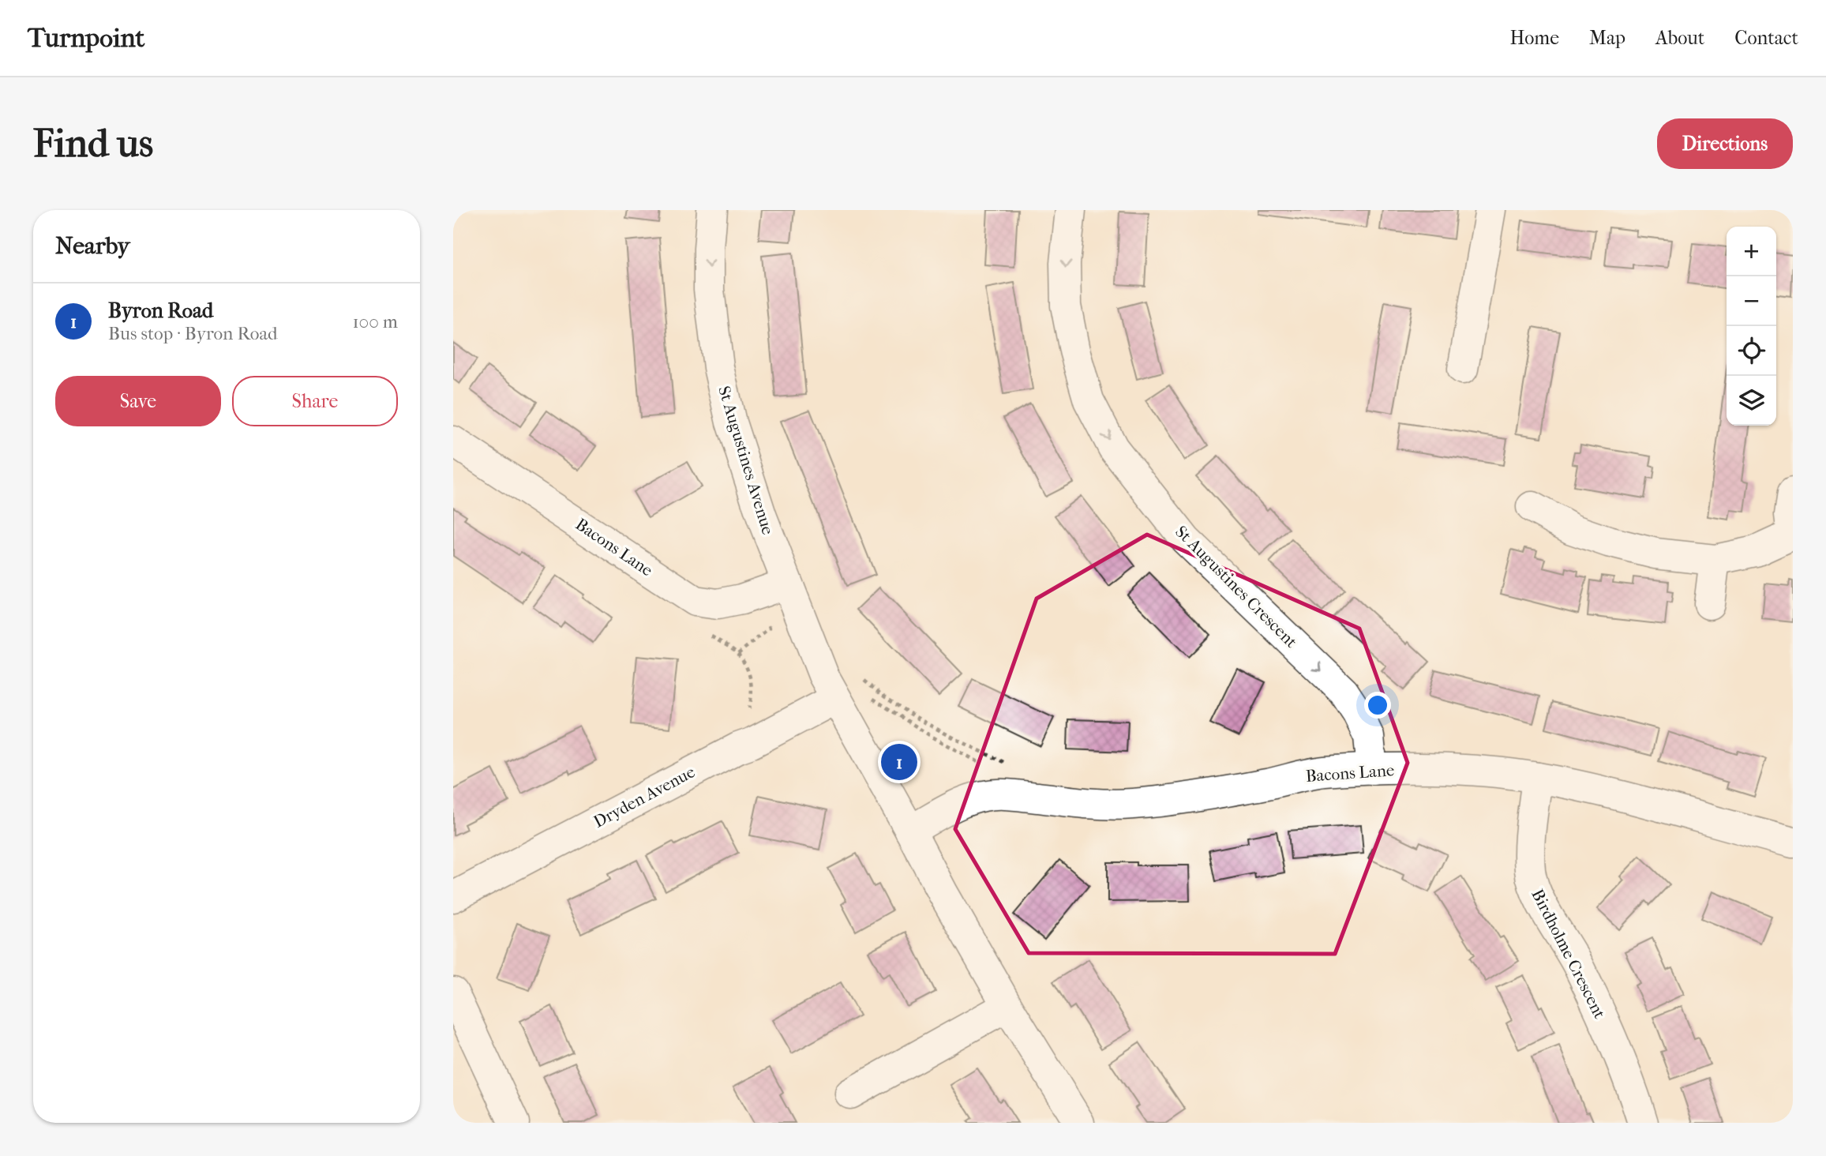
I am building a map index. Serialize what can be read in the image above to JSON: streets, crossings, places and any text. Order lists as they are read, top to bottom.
{
  "streets": {
    "street": [
      "St Augustines Avenue",
      "Bacons Lane",
      "St Augustines Crescent",
      "Dryden Avenue",
      "Birdholme Crescent"
    ]
  },
  "crossings": [
    ["St Augustines Avenue", "Bacons Lane"],
    ["St Augustines Avenue", "Dryden Avenue"],
    ["Bacons Lane", "St Augustines Crescent"],
    ["Bacons Lane", "Birdholme Crescent"]
  ],
  "one_way": ["St Augustines Avenue", "St Augustines Crescent"],
  "page": {
    "header": "Turnpoint",
    "nav": [
      "Home",
      "Map",
      "About",
      "Contact"
    ],
    "buttons": [
      "Directions",
      ["Save", "Share"]
    ],
    "title": "Find us",
    "heading": "Nearby",
    "map_buttons": ["+", "−"],
    "list": [
      {
        "mark": "1",
        "name": "Byron Road",
        "note": "Bus stop · Byron Road",
        "value": "100 m"
      }
    ],
    "pins": "1"
  }
}
